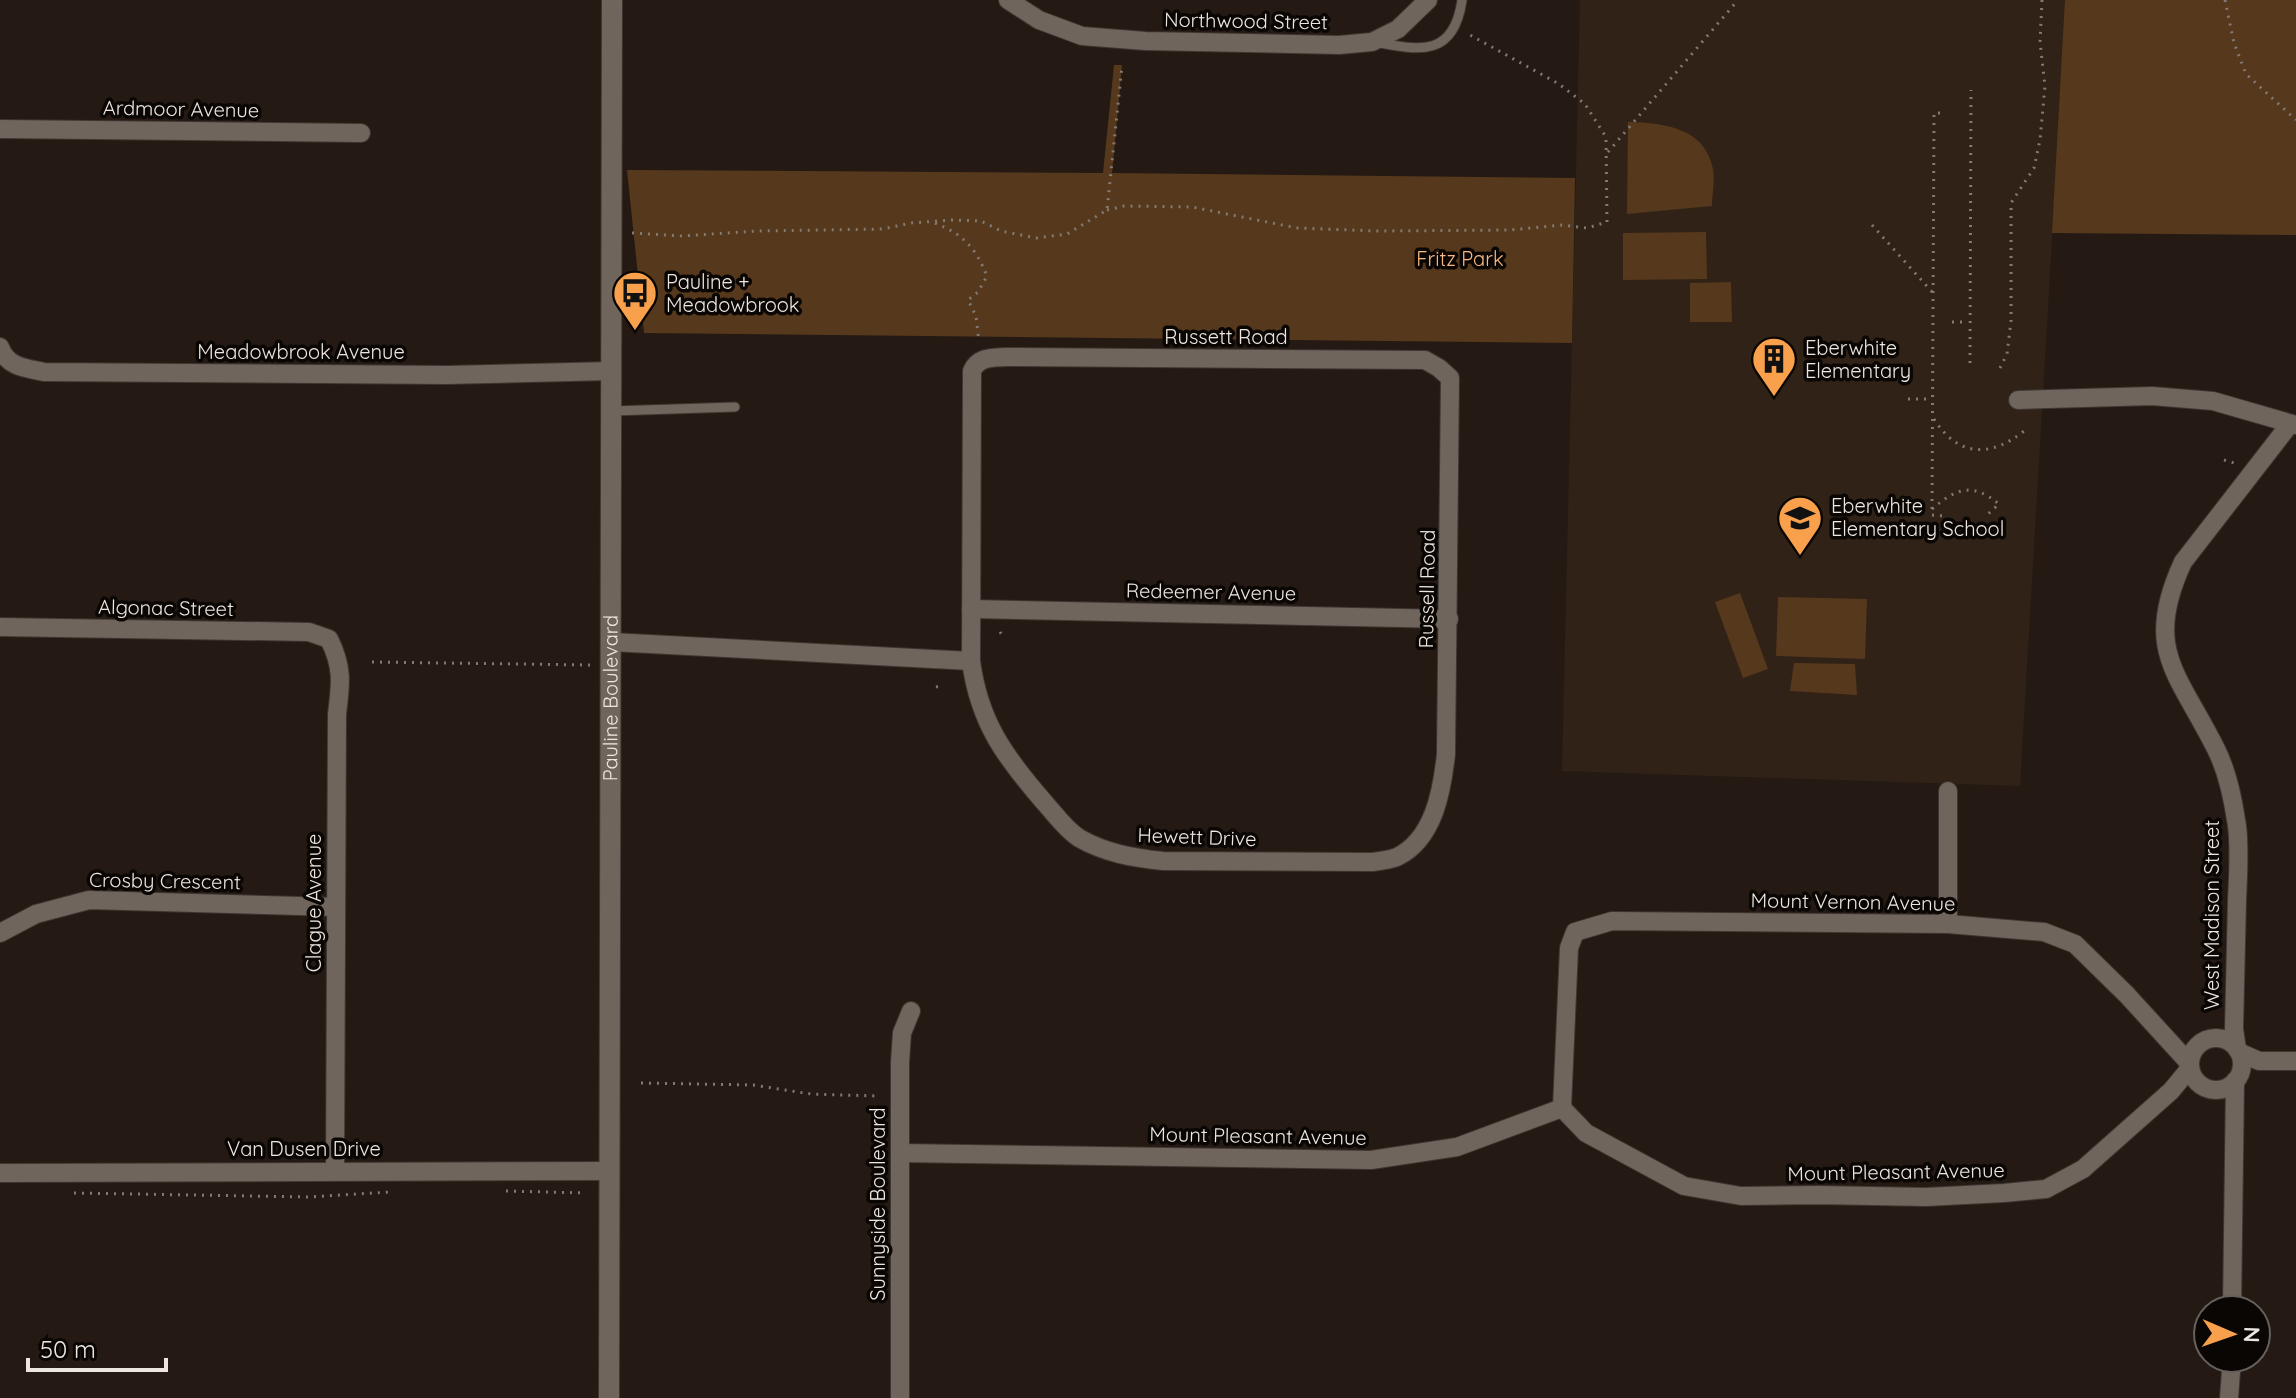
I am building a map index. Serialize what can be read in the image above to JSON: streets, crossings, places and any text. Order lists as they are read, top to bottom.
{
  "streets": {
    "street": [
      "Northwood Street",
      "Ardmoor Avenue",
      "Russett Road",
      "Meadowbrook Avenue",
      "Russell Road",
      "Redeemer Avenue",
      "Algonac Street",
      "Pauline Boulevard",
      "Hewett Drive",
      "Crosby Crescent",
      "Mount Vernon Avenue",
      "Clague Avenue",
      "West Madison Street",
      "Mount Pleasant Avenue",
      "Van Dusen Drive",
      "Sunnyside Boulevard"
    ]
  },
  "crossings": [
    ["Russett Road", "Russell Road"],
    ["Russett Road", "Hewett Drive"],
    ["Meadowbrook Avenue", "Pauline Boulevard"],
    ["Russell Road", "Redeemer Avenue"],
    ["Russell Road", "Hewett Drive"],
    ["Redeemer Avenue", "Hewett Drive"],
    ["Algonac Street", "Clague Avenue"],
    ["Pauline Boulevard", "Van Dusen Drive"],
    ["Crosby Crescent", "Clague Avenue"],
    ["Mount Vernon Avenue", "West Madison Street"],
    ["Mount Vernon Avenue", "Mount Pleasant Avenue"],
    ["Clague Avenue", "Van Dusen Drive"],
    ["West Madison Street", "Mount Pleasant Avenue"],
    ["Mount Pleasant Avenue", "Sunnyside Boulevard"]
  ],
  "parks": ["Fritz Park"],
  "places": {
    "bus stop": ["Pauline + Meadowbrook"],
    "building": ["Eberwhite Elementary"],
    "school or university": ["Eberwhite Elementary School"]
  },
  "scale_bar": "50 m",
  "north": "right"
}
